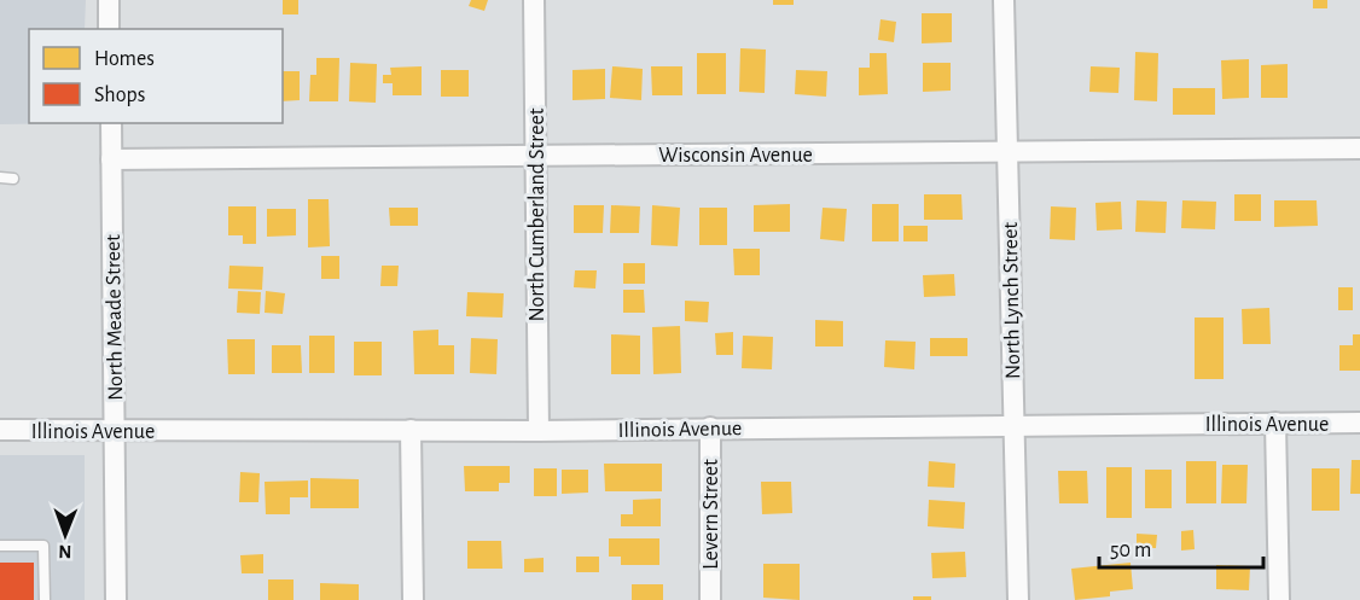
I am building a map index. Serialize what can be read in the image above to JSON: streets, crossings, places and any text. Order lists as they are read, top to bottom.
{
  "streets": {
    "street": [
      "Wisconsin Avenue",
      "North Cumberland Street",
      "North Lynch Street",
      "North Meade Street",
      "Illinois Avenue",
      "Levern Street"
    ]
  },
  "crossings": [
    ["Wisconsin Avenue", "North Cumberland Street"],
    ["Wisconsin Avenue", "North Lynch Street"],
    ["Wisconsin Avenue", "North Meade Street"],
    ["North Cumberland Street", "Illinois Avenue"],
    ["North Lynch Street", "Illinois Avenue"],
    ["North Meade Street", "Illinois Avenue"],
    ["Illinois Avenue", "Levern Street"]
  ],
  "legend": ["Homes", "Shops"],
  "scale_bar": "50 m",
  "north": "bottom"
}
